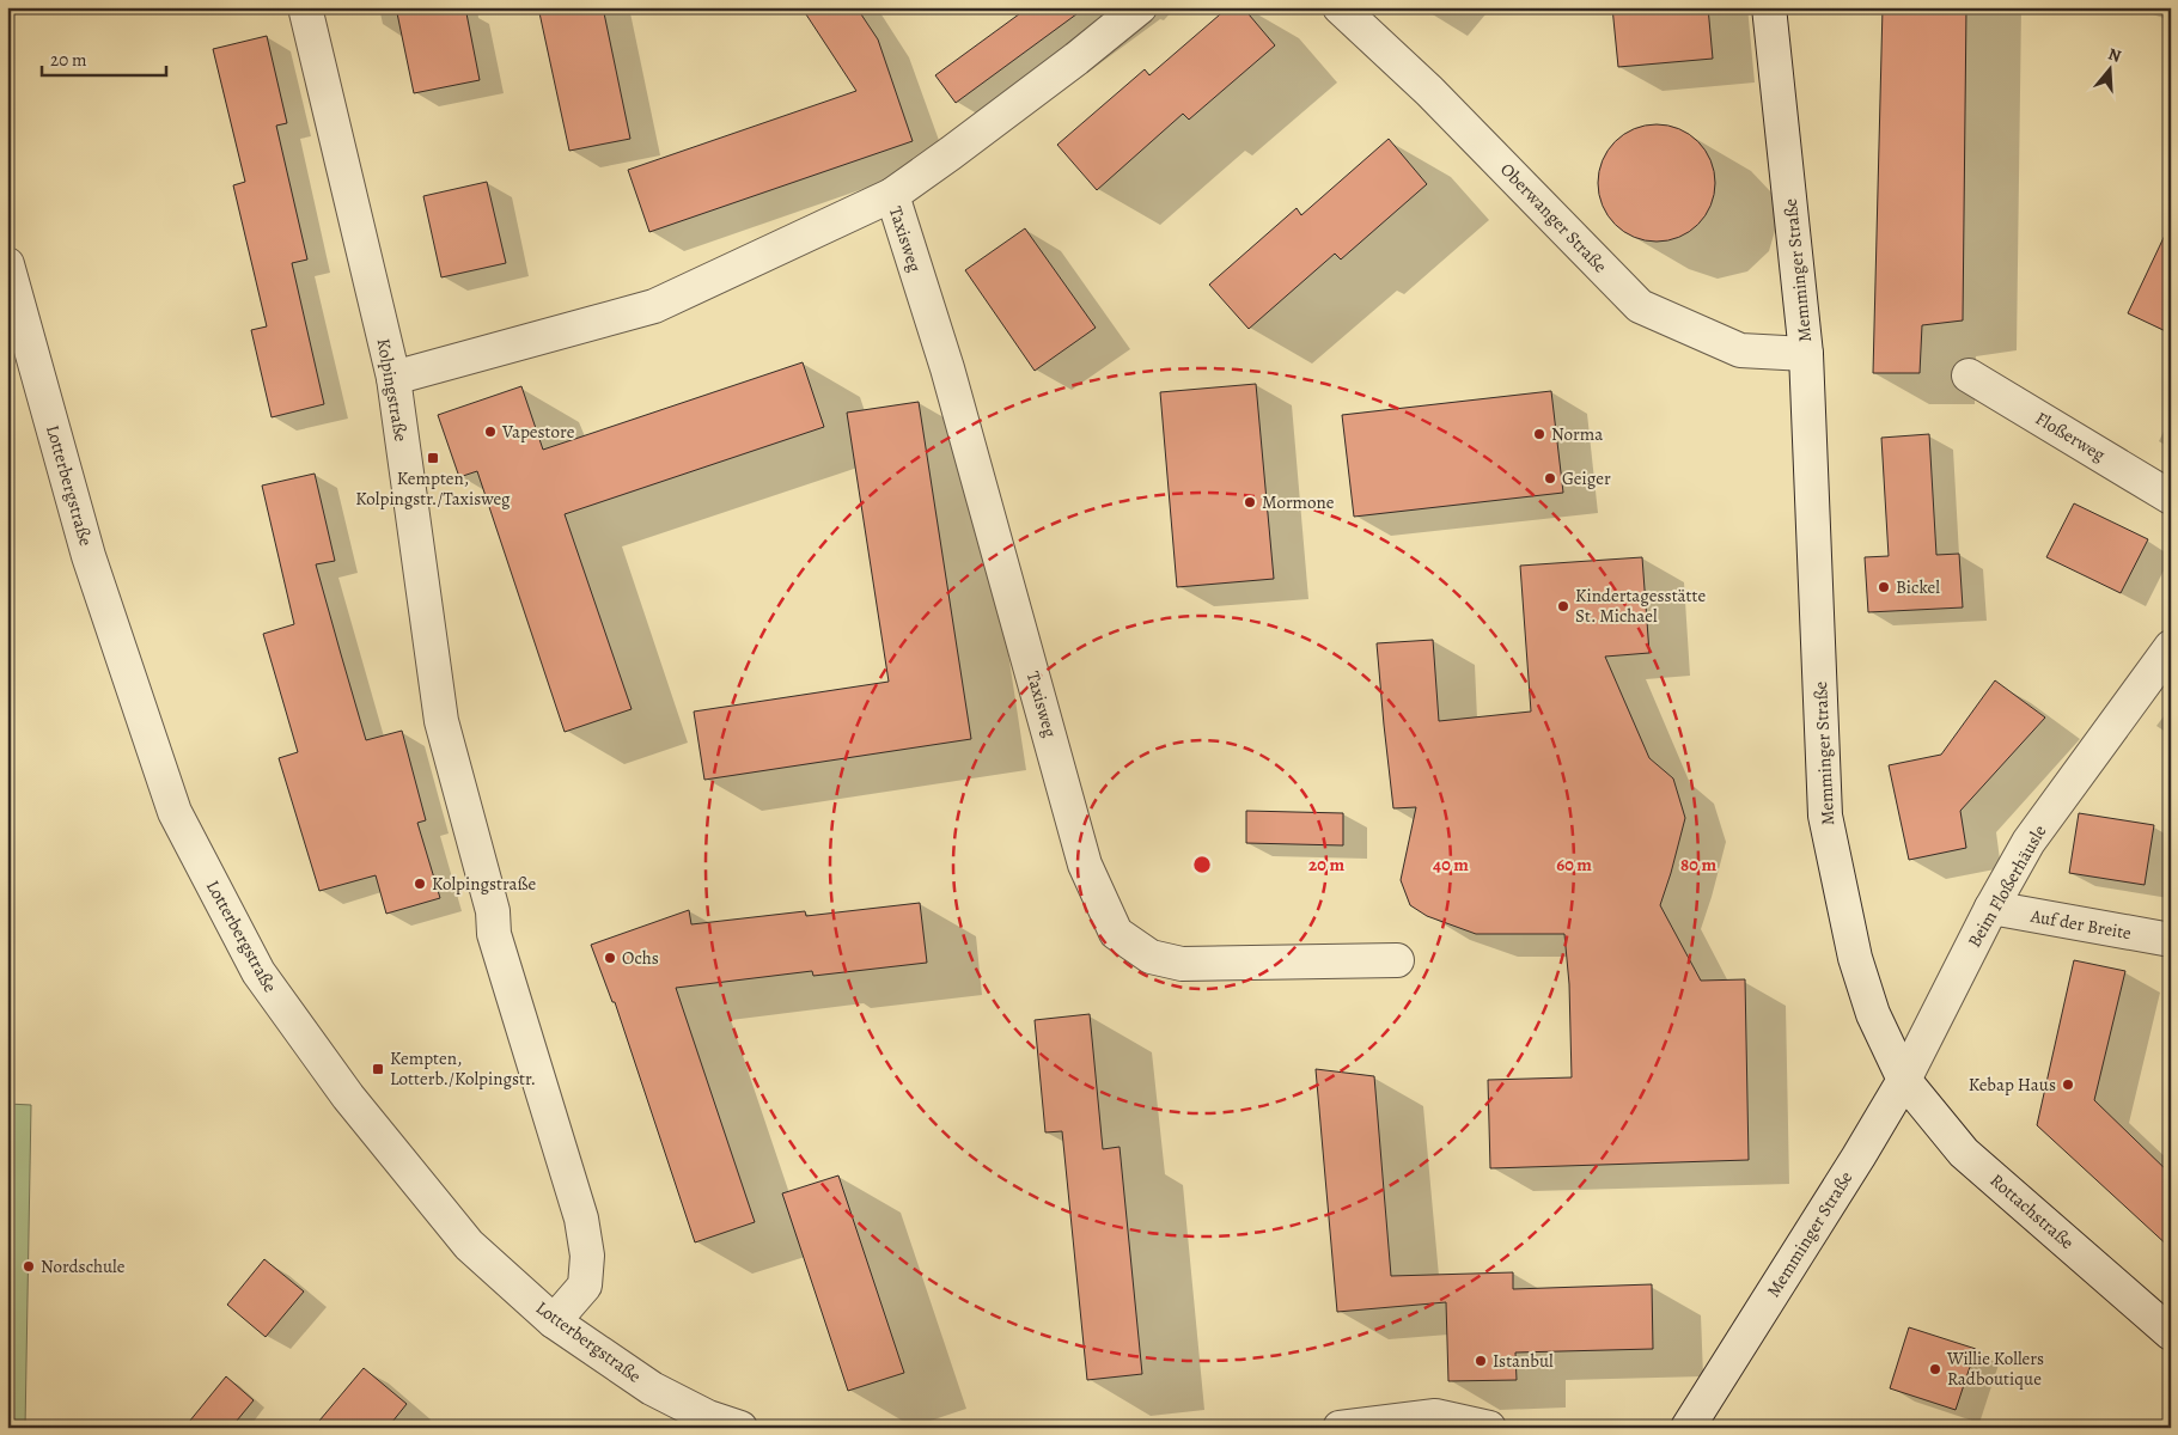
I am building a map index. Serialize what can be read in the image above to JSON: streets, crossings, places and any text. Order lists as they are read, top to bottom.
{
  "streets": {
    "street": [
      "Oberwanger Straße",
      "Taxisweg",
      "Memminger Straße",
      "Kolpingstraße",
      "Floßerweg",
      "Lotterbergstraße",
      "Beim Floßerhäusle",
      "Auf der Breite",
      "Rottachstraße"
    ]
  },
  "crossings": [
    ["Oberwanger Straße", "Memminger Straße"],
    ["Taxisweg", "Kolpingstraße"],
    ["Memminger Straße", "Beim Floßerhäusle"],
    ["Memminger Straße", "Rottachstraße"],
    ["Kolpingstraße", "Lotterbergstraße"],
    ["Beim Floßerhäusle", "Auf der Breite"],
    ["Beim Floßerhäusle", "Rottachstraße"]
  ],
  "places": {
    "other": [
      "Vapestore",
      "Norma",
      "Geiger",
      "Mormone",
      "Bickel",
      "Kindertagesstätte St. Michael",
      "Kolpingstraße",
      "Ochs",
      "Kebap Haus",
      "Nordschule",
      "Istanbul",
      "Willie Kollers Radboutique"
    ],
    "transit": ["Kempten, Kolpingstr./Taxisweg", "Kempten, Lotterb./Kolpingstr."]
  },
  "scale_bar": "20 m",
  "north": "top",
  "rings": [
    "20 m",
    "40 m",
    "60 m",
    "80 m"
  ]
}
